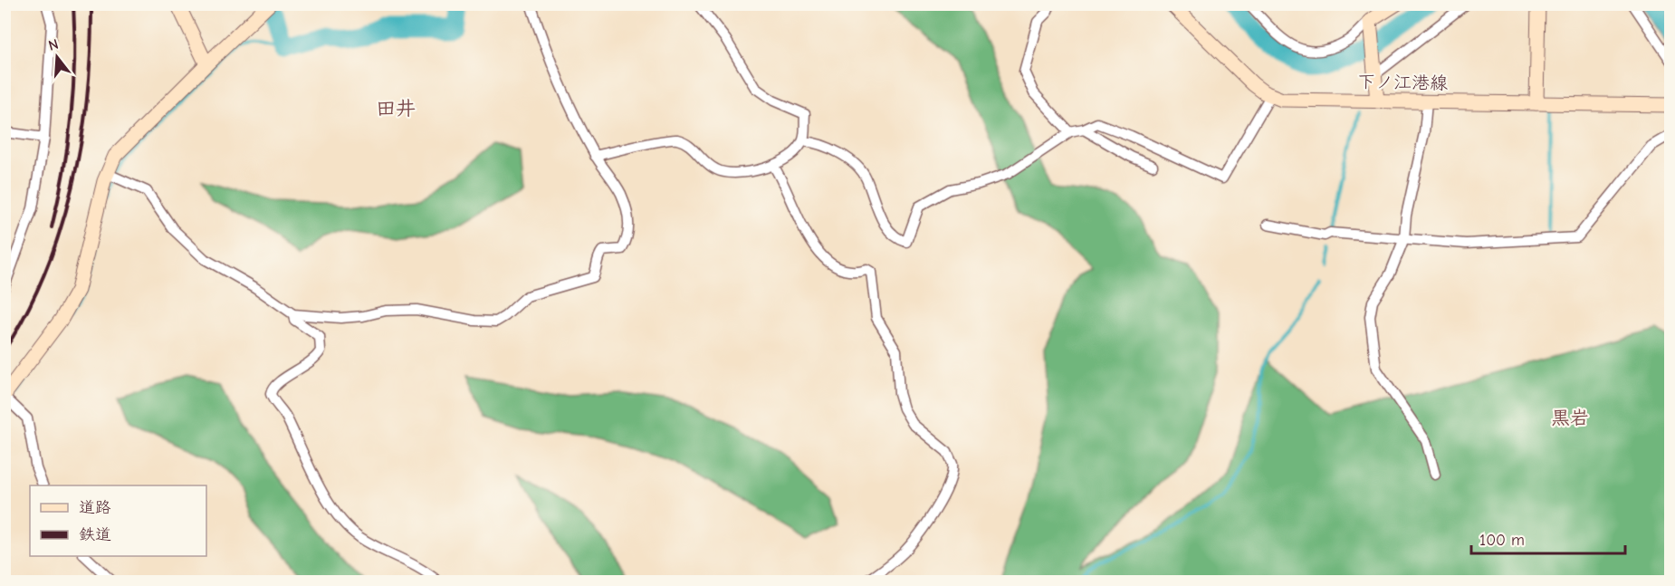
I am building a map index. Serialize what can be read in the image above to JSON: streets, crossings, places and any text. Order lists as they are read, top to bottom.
{
  "streets": {
    "main road": ["下ノ江港線"]
  },
  "districts": ["田井", "黒岩"],
  "legend": ["道路", "鉄道"],
  "scale_bar": "100 m",
  "north": "top"
}
